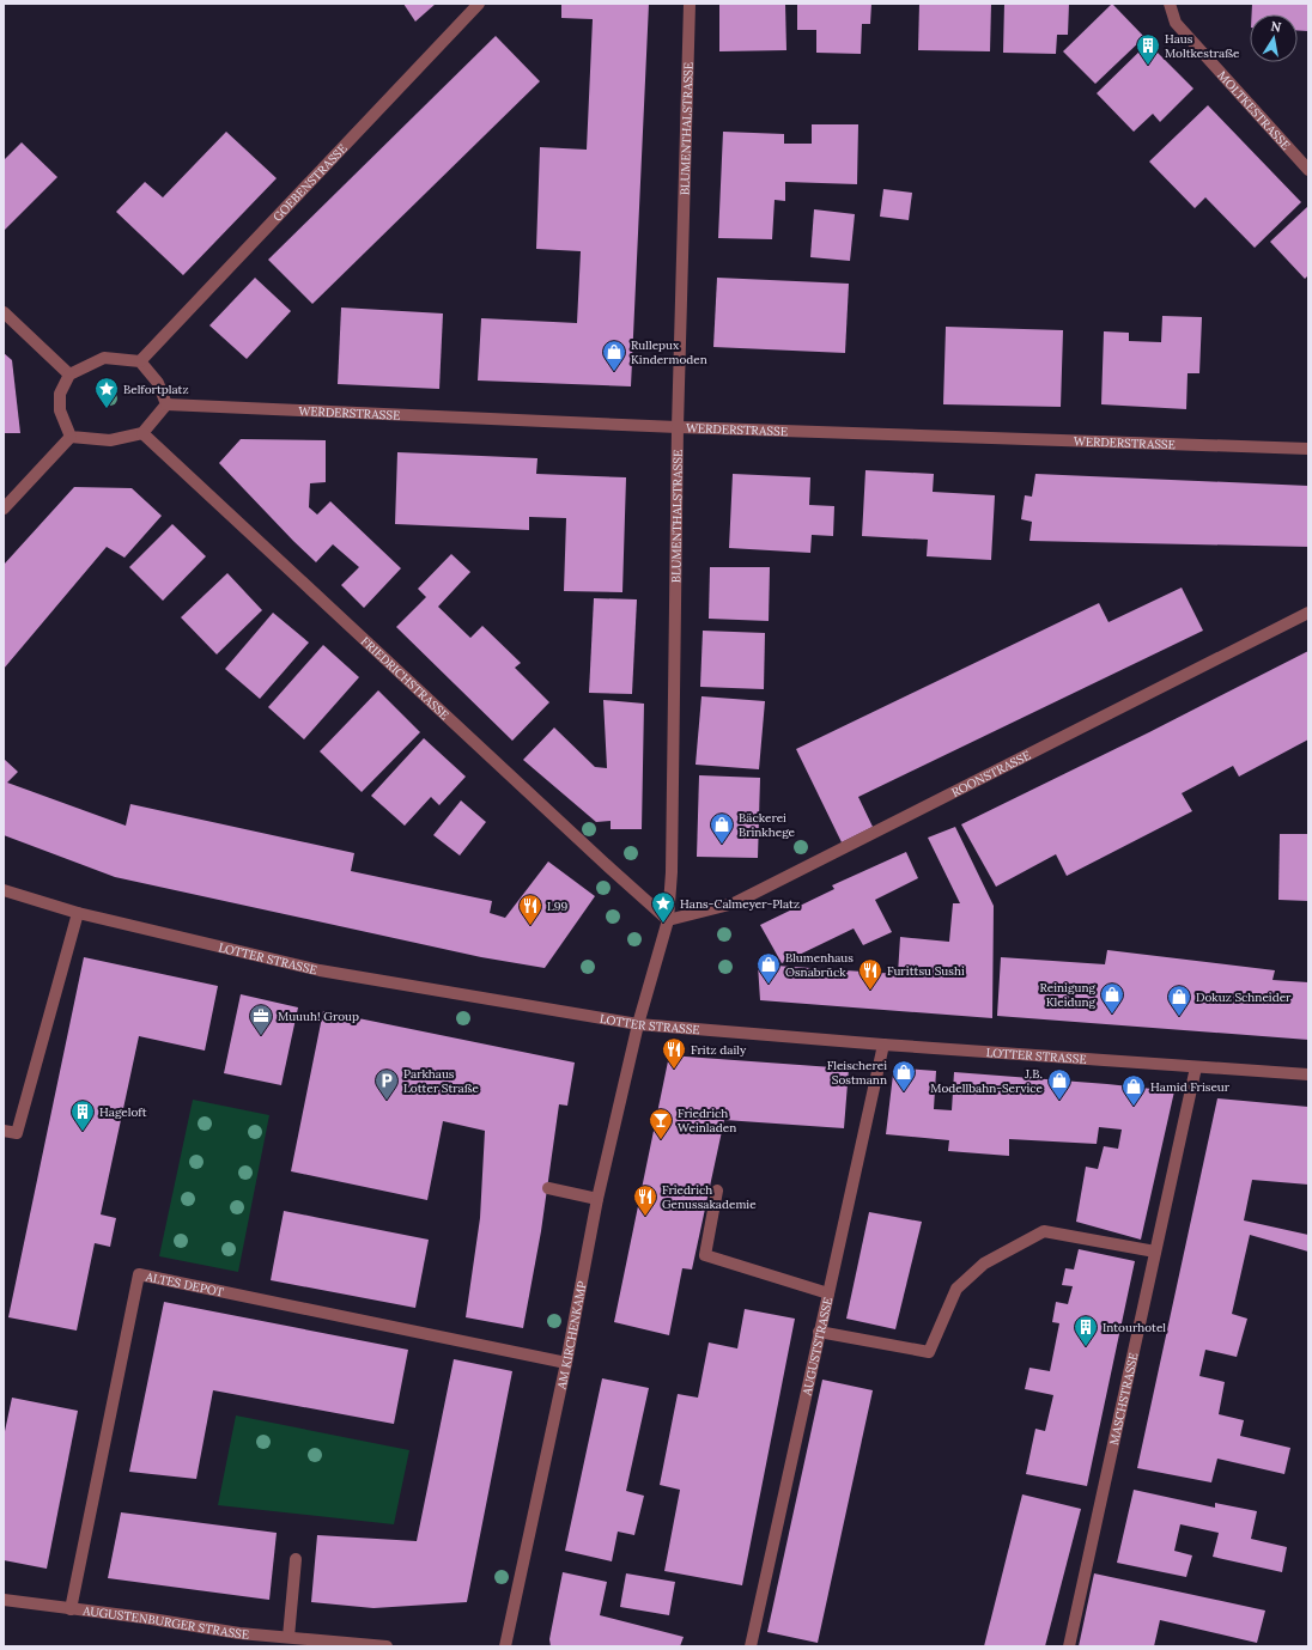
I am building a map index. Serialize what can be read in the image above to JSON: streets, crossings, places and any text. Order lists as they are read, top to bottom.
{
  "streets": {
    "street": [
      "MOLTKESTRASSE",
      "BLUMENTHALSTRASSE",
      "GOEBENSTRASSE",
      "WERDERSTRASSE",
      "FRIEDRICHSTRASSE",
      "ROONSTRASSE",
      "LOTTER STRASSE",
      "ALTES DEPOT",
      "AM KIRCHENKAMP",
      "AUGUSTSTRASSE",
      "MASCHSTRASSE",
      "AUGUSTENBURGER STRASSE"
    ]
  },
  "crossings": [
    ["BLUMENTHALSTRASSE", "WERDERSTRASSE"],
    ["BLUMENTHALSTRASSE", "FRIEDRICHSTRASSE"],
    ["BLUMENTHALSTRASSE", "ROONSTRASSE"],
    ["BLUMENTHALSTRASSE", "LOTTER STRASSE"],
    ["BLUMENTHALSTRASSE", "AM KIRCHENKAMP"],
    ["GOEBENSTRASSE", "WERDERSTRASSE"],
    ["GOEBENSTRASSE", "FRIEDRICHSTRASSE"],
    ["WERDERSTRASSE", "FRIEDRICHSTRASSE"],
    ["FRIEDRICHSTRASSE", "ROONSTRASSE"],
    ["LOTTER STRASSE", "AM KIRCHENKAMP"],
    ["LOTTER STRASSE", "AUGUSTSTRASSE"],
    ["LOTTER STRASSE", "MASCHSTRASSE"],
    ["ALTES DEPOT", "AM KIRCHENKAMP"],
    ["ALTES DEPOT", "AUGUSTENBURGER STRASSE"]
  ],
  "places": {
    "building": ["Haus Moltkestraße", "Hageloft", "Intourhotel"],
    "shop": [
      "Rullepux Kindermoden",
      "Bäckerei Brinkhege",
      "Blumenhaus Osnabrück",
      "Reinigung Kleidung",
      "Dokuz Schneider",
      "Fleischerei Sostmann",
      "J.B. Modellbahn-Service",
      "Hamid Friseur"
    ],
    "place": ["Belfortplatz", "Hans-Calmeyer-Platz"],
    "restaurant": [
      "L99",
      "Furittsu Sushi",
      "Fritz daily",
      "Friedrich Genussakademie"
    ],
    "office": ["Muuuh! Group"],
    "parking": ["Parkhaus Lotter Straße"],
    "bar": ["Friedrich Weinladen"]
  },
  "north": "top"
}
